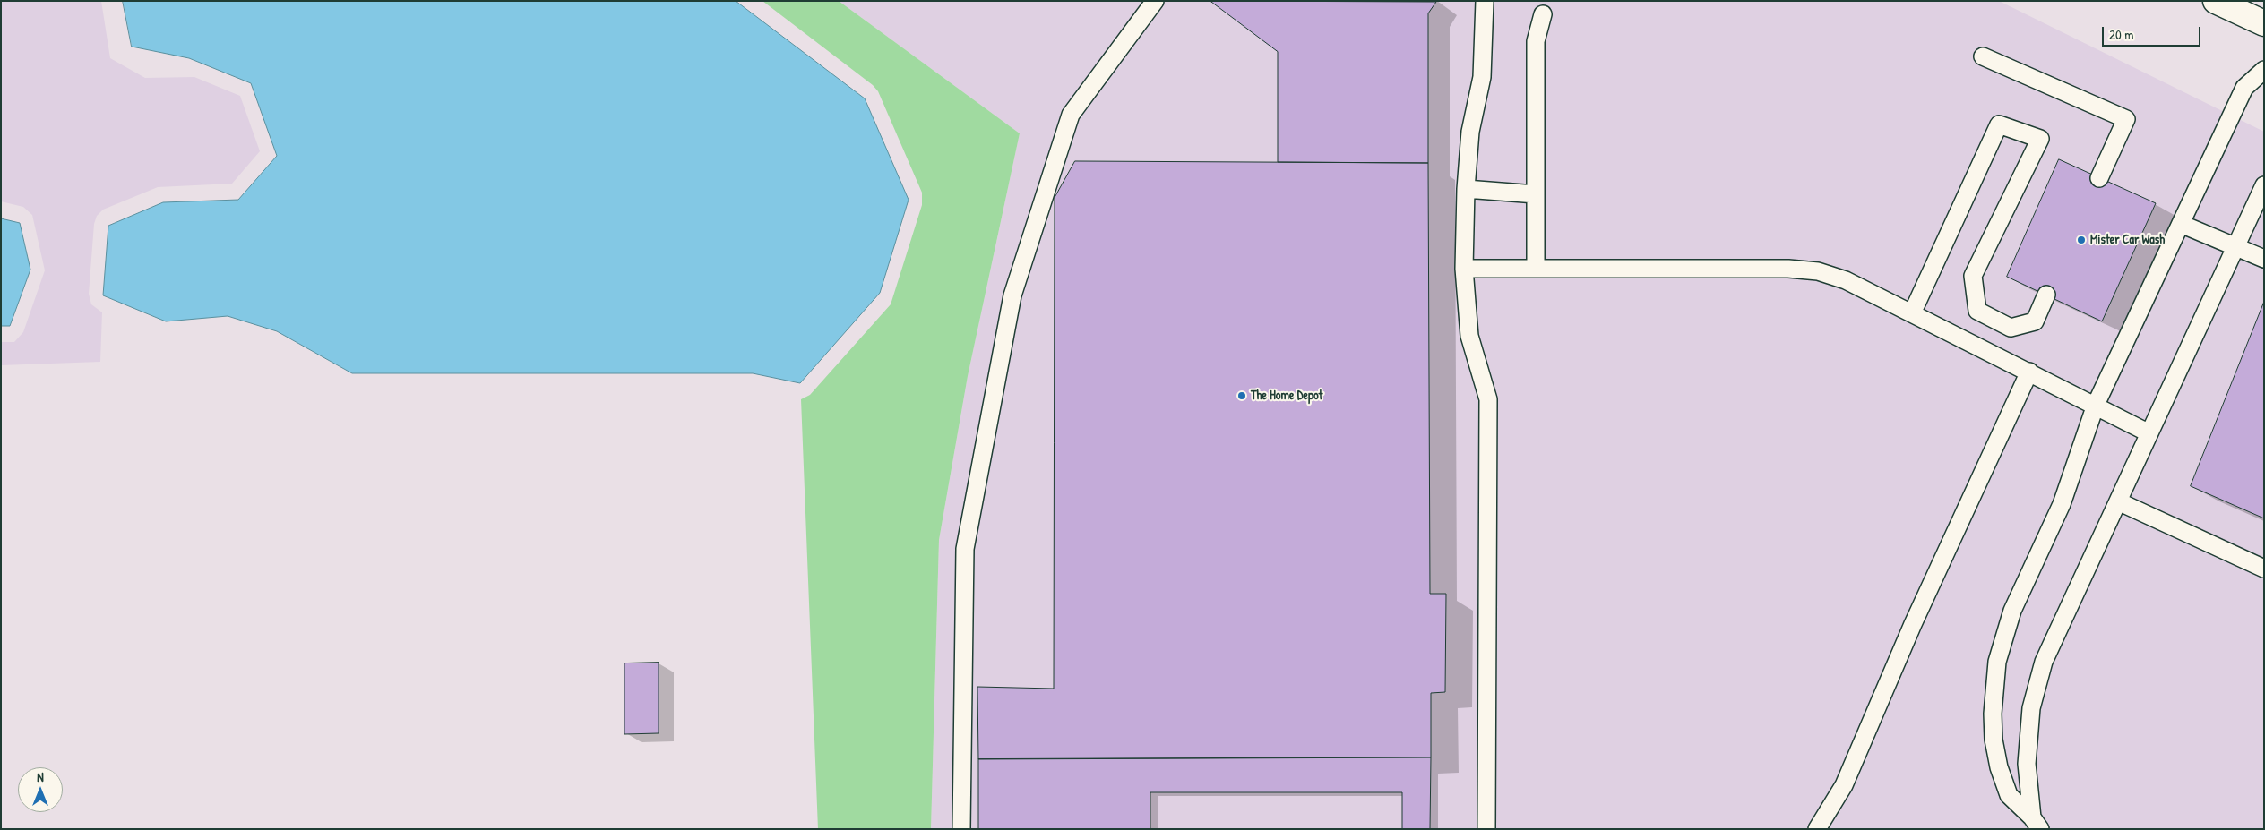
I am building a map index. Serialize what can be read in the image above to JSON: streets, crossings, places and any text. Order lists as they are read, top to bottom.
{
  "places": ["Mister Car Wash", "The Home Depot"],
  "scale_bar": "20 m",
  "north": "top"
}
